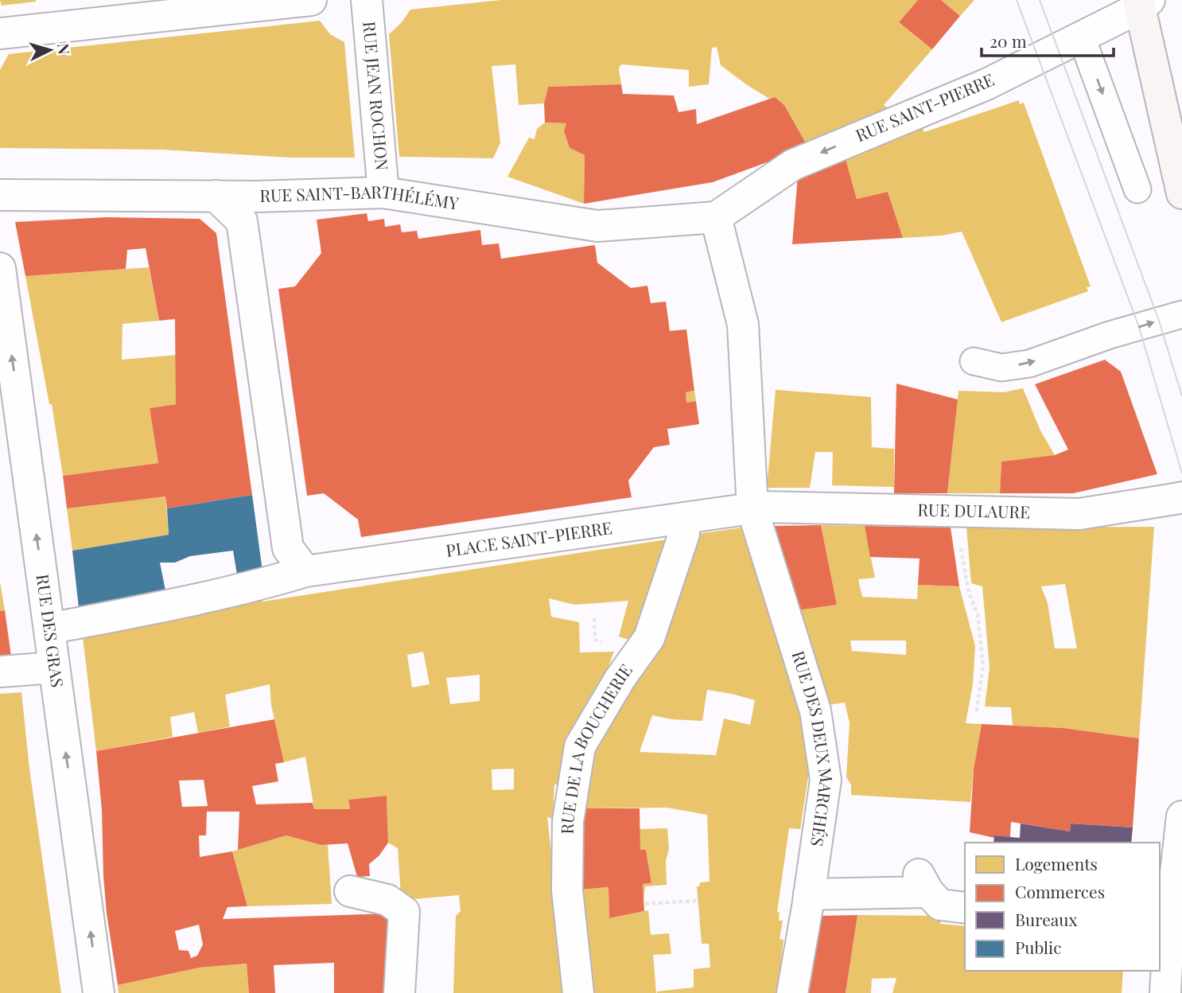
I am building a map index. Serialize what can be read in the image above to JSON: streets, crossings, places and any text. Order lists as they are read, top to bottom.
{
  "streets": {
    "street": [
      "RUE JEAN ROCHON",
      "RUE SAINT-PIERRE",
      "RUE SAINT-BARTHÉLÉMY",
      "RUE DULAURE",
      "PLACE SAINT-PIERRE",
      "RUE DES GRAS",
      "RUE DES DEUX MARCHÉS",
      "RUE DE LA BOUCHERIE"
    ]
  },
  "crossings": [
    ["RUE JEAN ROCHON", "RUE SAINT-BARTHÉLÉMY"],
    ["RUE SAINT-PIERRE", "RUE SAINT-BARTHÉLÉMY"],
    ["RUE DULAURE", "PLACE SAINT-PIERRE"],
    ["RUE DULAURE", "RUE DES DEUX MARCHÉS"],
    ["PLACE SAINT-PIERRE", "RUE DES GRAS"],
    ["PLACE SAINT-PIERRE", "RUE DES DEUX MARCHÉS"],
    ["PLACE SAINT-PIERRE", "RUE DE LA BOUCHERIE"]
  ],
  "one_way": ["RUE SAINT-PIERRE"],
  "legend": [
    "Logements",
    "Commerces",
    "Bureaux",
    "Public"
  ],
  "scale_bar": "20 m",
  "north": "right"
}
